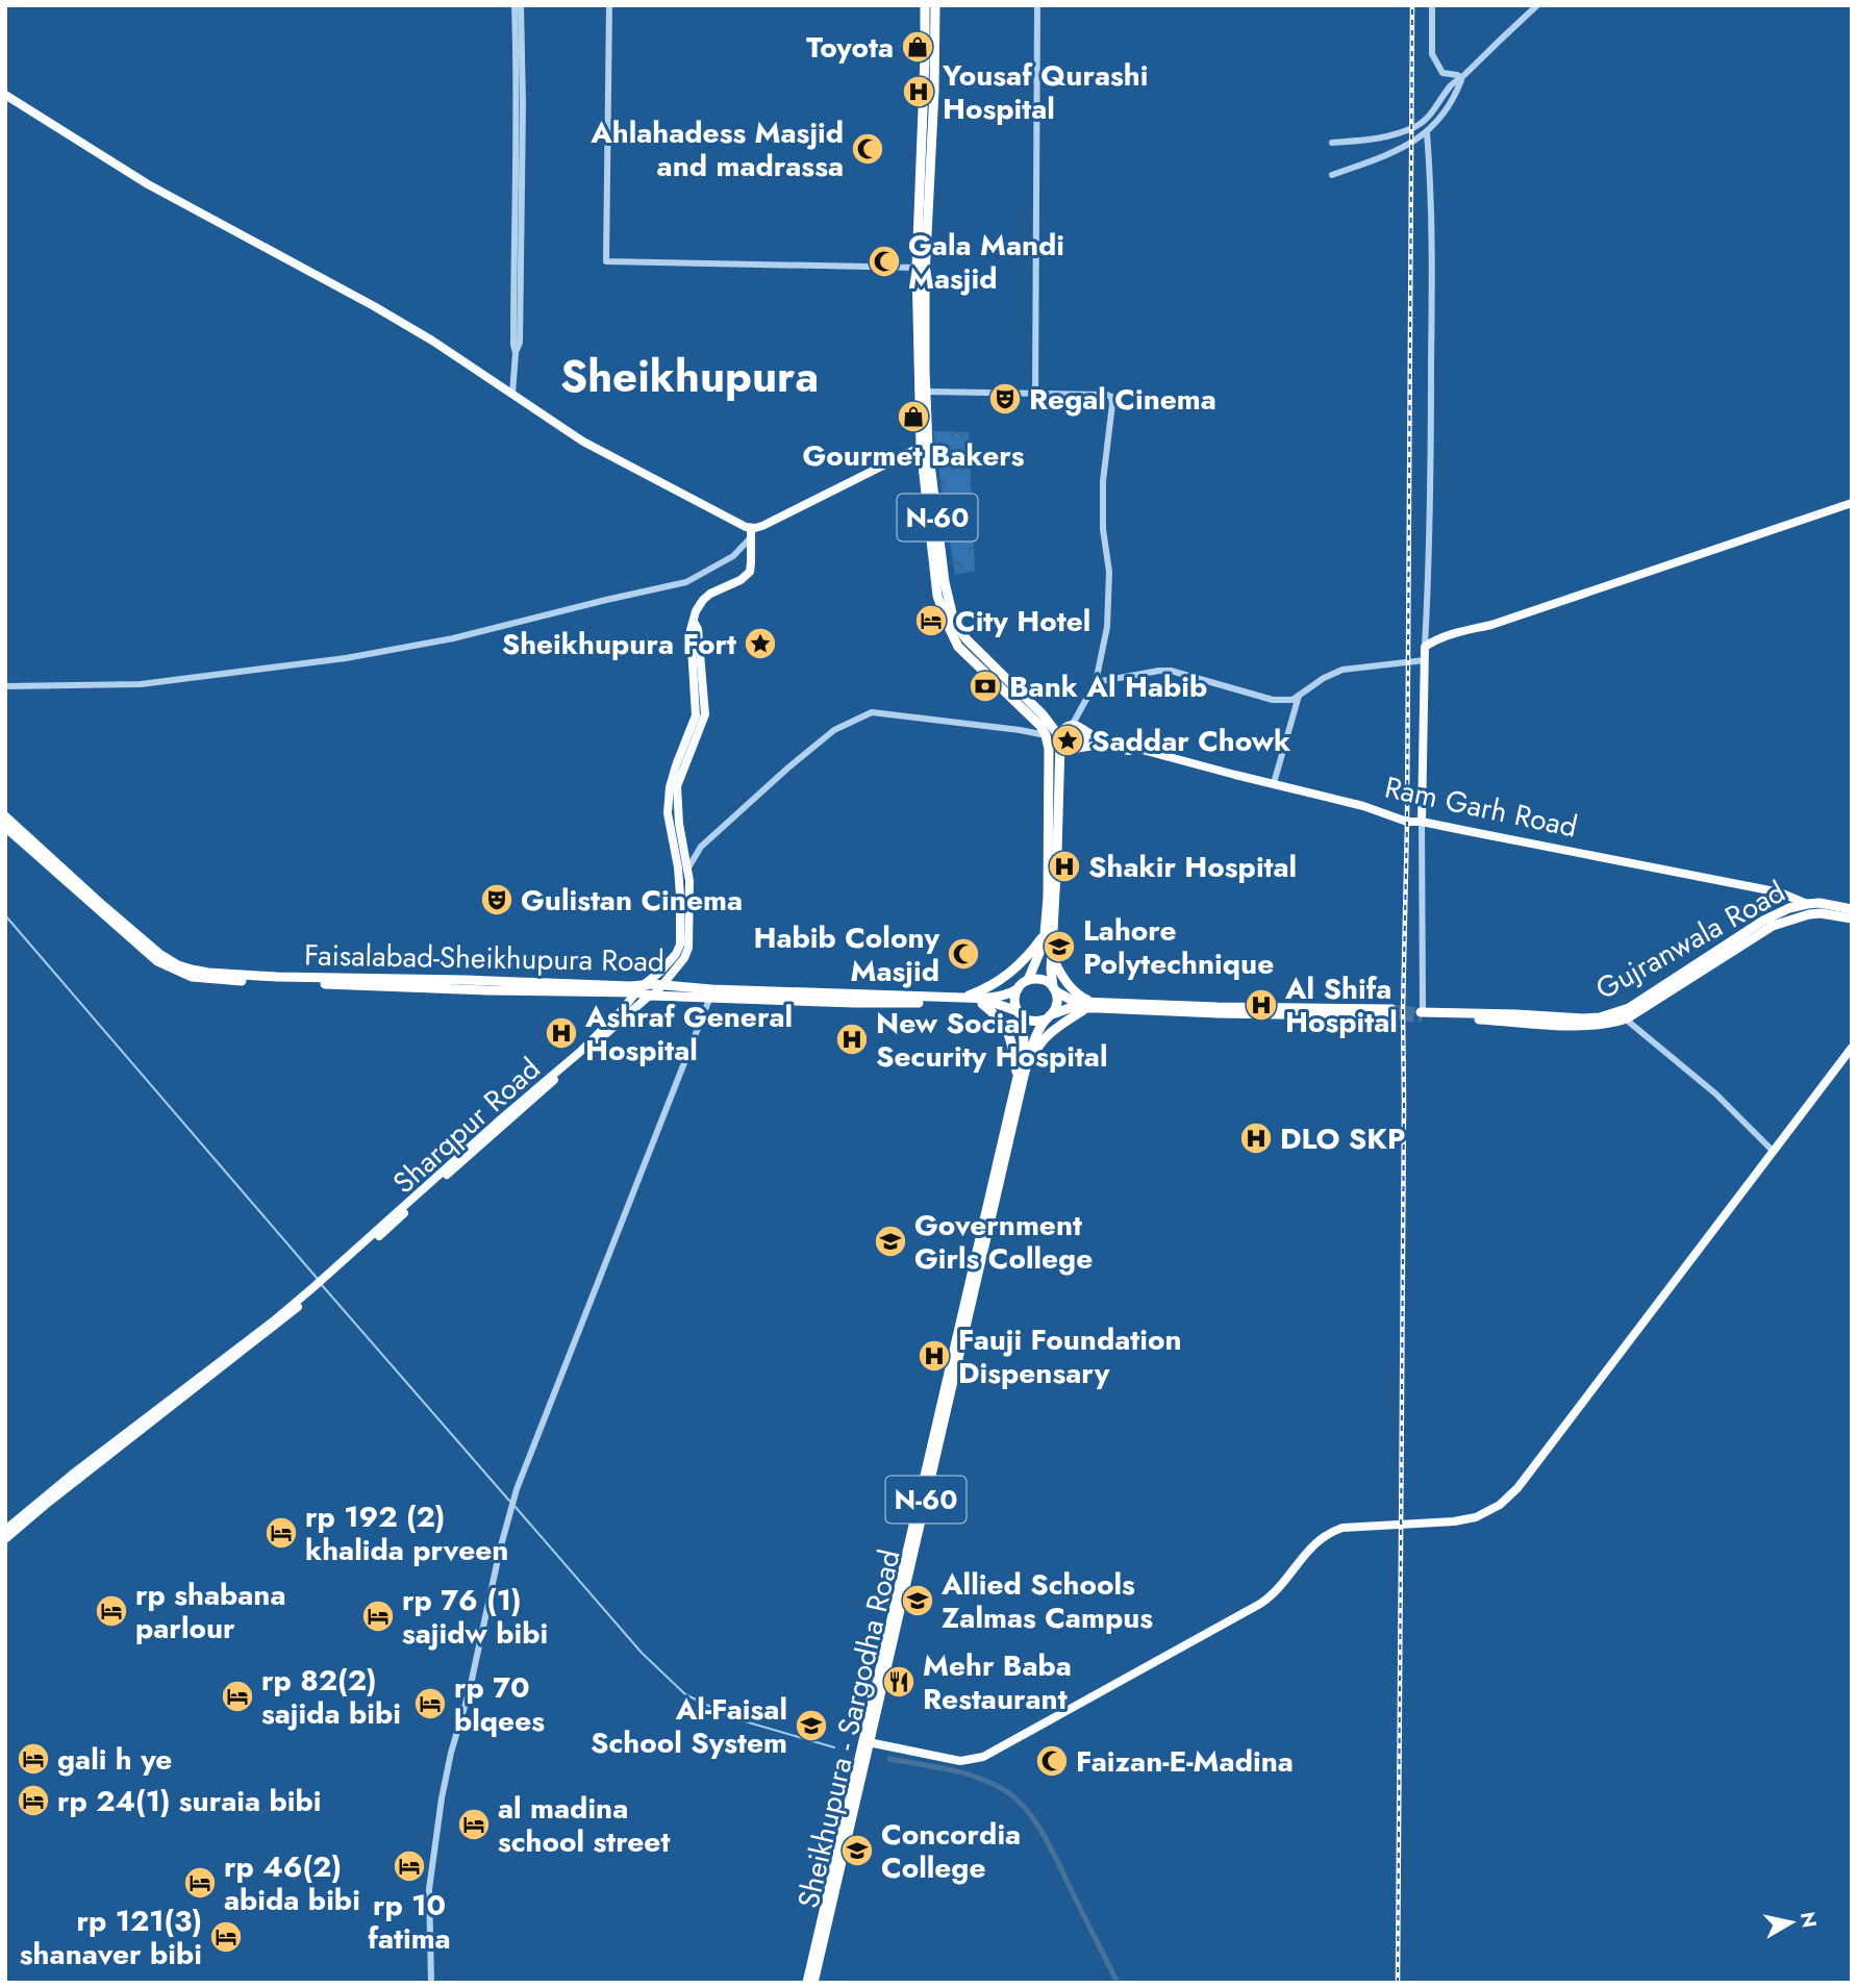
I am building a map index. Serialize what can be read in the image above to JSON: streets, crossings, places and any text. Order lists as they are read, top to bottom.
{
  "streets": {
    "highway": [
      "N-60",
      "Gujranwala Road",
      "Faisalabad-Sheikhupura Road",
      "Sheikhupura - Sargodha Road"
    ],
    "main road": ["Ram Garh Road", "Sharqpur Road"]
  },
  "crossings": [
    ["N-60", "Ram Garh Road"],
    ["N-60", "Faisalabad-Sheikhupura Road"],
    ["N-60", "Sheikhupura - Sargodha Road"],
    ["Ram Garh Road", "Gujranwala Road"],
    ["Faisalabad-Sheikhupura Road", "Sharqpur Road"],
    ["Faisalabad-Sheikhupura Road", "Sheikhupura - Sargodha Road"]
  ],
  "districts": ["Sheikhupura"],
  "places": {
    "shop": ["Toyota", "Gourmet Bakers"],
    "hospital": [
      "Yousaf Qurashi Hospital",
      "Shakir Hospital",
      "Al Shifa Hospital",
      "Ashraf General Hospital",
      "New Social Security Hospital",
      "DLO SKP",
      "Fauji Foundation Dispensary"
    ],
    "mosque": [
      "Ahlahadess Masjid and madrassa",
      "Gala Mandi Masjid",
      "Habib Colony Masjid",
      "Faizan-E-Madina"
    ],
    "theatre": ["Regal Cinema", "Gulistan Cinema"],
    "hotel": [
      "City Hotel",
      "rp 192 (2) khalida prveen",
      "rp shabana parlour",
      "rp 76 (1) sajidw bibi",
      "rp 82(2) sajida bibi",
      "rp 70 blqees",
      "gali h ye",
      "rp 24(1) suraia bibi",
      "al madina school street",
      "rp 10 fatima",
      "rp 46(2) abida bibi",
      "rp 121(3) shanaver bibi"
    ],
    "place": ["Sheikhupura Fort", "Saddar Chowk"],
    "bank": ["Bank Al Habib"],
    "school or university": [
      "Lahore Polytechnique",
      "Government Girls College",
      "Allied Schools Zalmas Campus",
      "Al-Faisal School System",
      "Concordia College"
    ],
    "restaurant": ["Mehr Baba Restaurant"]
  },
  "north": "right"
}
